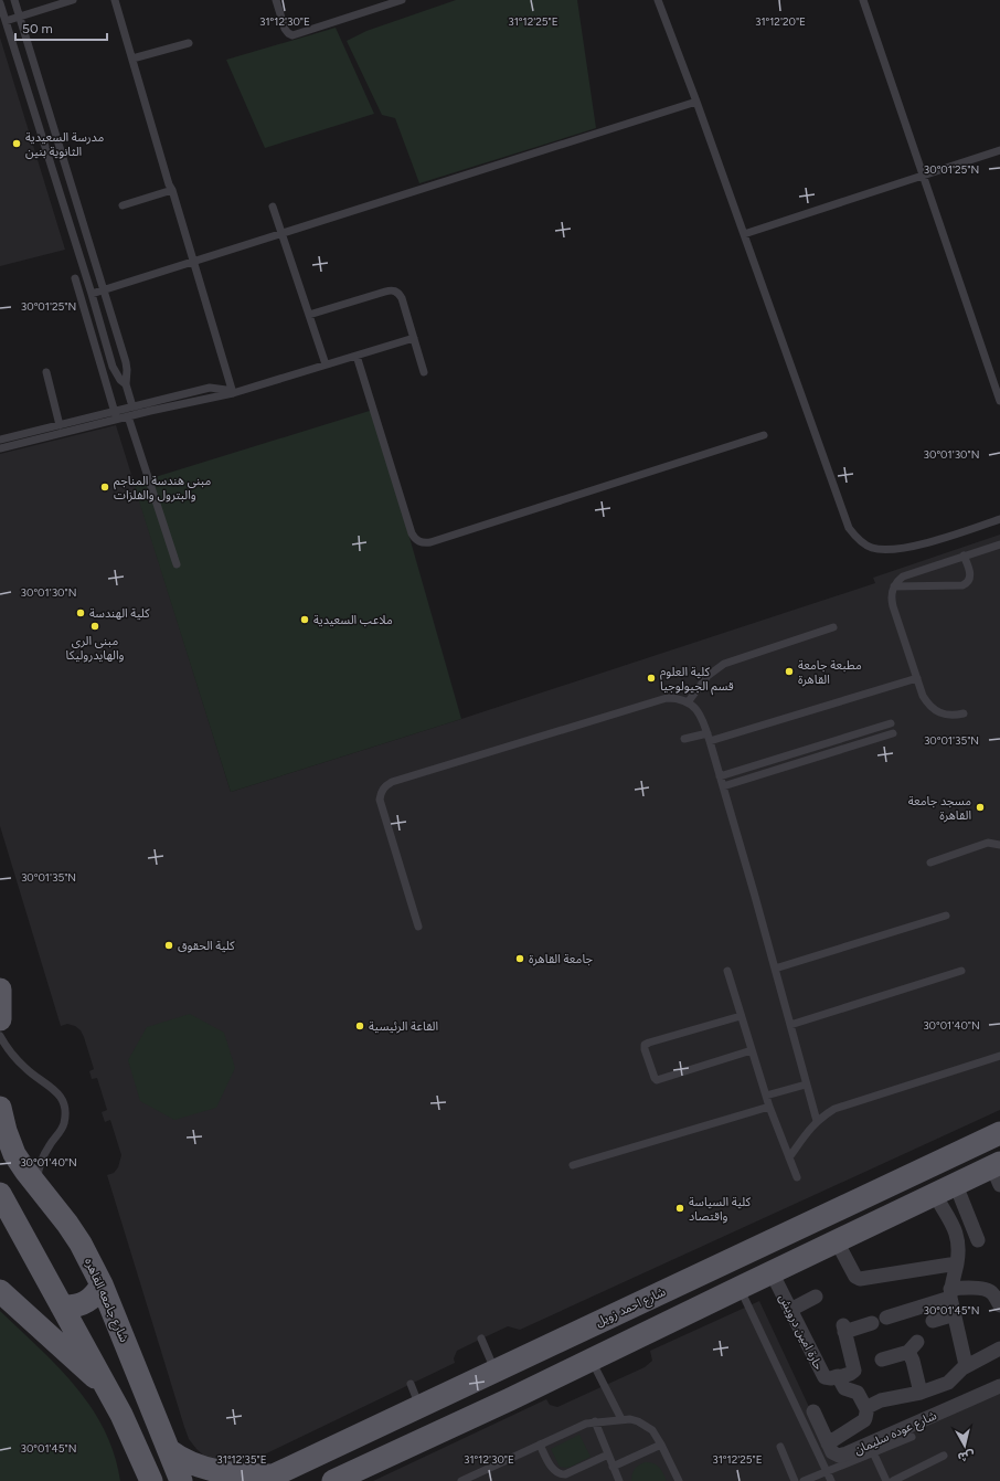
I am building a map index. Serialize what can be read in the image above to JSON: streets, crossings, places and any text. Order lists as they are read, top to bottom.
{
  "streets": {
    "main road": ["شارع جامعه القاهره", "شارع احمد زويل"],
    "street": ["حارة امين درويش", "شارع عوده سليمان"]
  },
  "places": [
    "مدرسة السعيدية الثانوية بنين",
    "مبنى هندسة المناجم والبترول والفلزات",
    "كلية الهندسة",
    "ملاعب السعيدية",
    "مبنى الرى والهايدروليكا",
    "مطبعة جامعة القاهرة",
    "كلية العلوم قسم الجيولوجيا",
    "مسجد جامعة القاهرة",
    "كلية الحقوق",
    "جامعة القاهرة",
    "القاعة الرئيسية",
    "كلية السياسة واقتصاد"
  ],
  "scale_bar": "50 m",
  "north": "bottom",
  "coordinates": [
    "31°12'30\"E",
    "31°12'25\"E",
    "31°12'20\"E",
    "30°01'25\"N",
    "30°01'30\"N",
    "30°01'35\"N",
    "30°01'40\"N",
    "30°01'45\"N",
    "31°12'35\"E"
  ]
}
